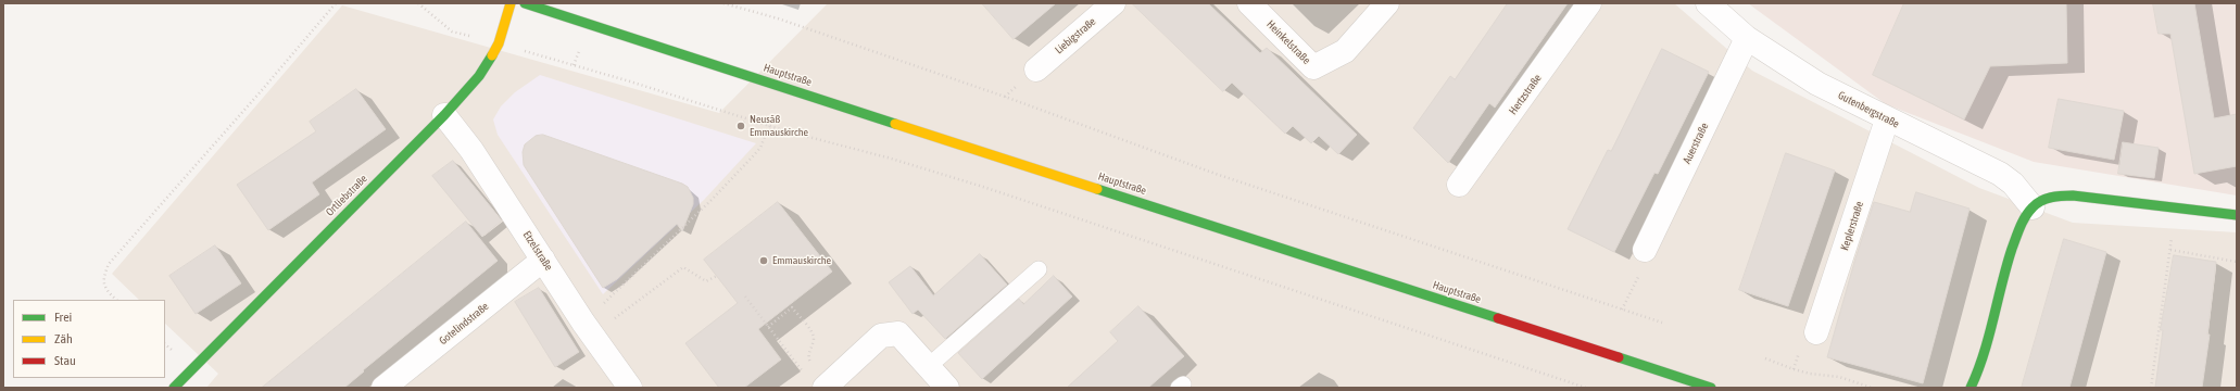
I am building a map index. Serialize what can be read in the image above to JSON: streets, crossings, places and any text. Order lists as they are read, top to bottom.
{
  "streets": {
    "street": [
      "Liebigstraße",
      "Heinkelstraße",
      "Hauptstraße",
      "Hertzstraße",
      "Gutenbergstraße",
      "Auerstraße",
      "Ortliebstraße",
      "Keplerstraße",
      "Etzelstraße",
      "Gotelindstraße"
    ]
  },
  "crossings": [
    ["Gutenbergstraße", "Auerstraße"],
    ["Gutenbergstraße", "Keplerstraße"],
    ["Ortliebstraße", "Etzelstraße"],
    ["Etzelstraße", "Gotelindstraße"]
  ],
  "places": ["Neusäß Emmauskirche", "Emmauskirche"],
  "legend": ["Frei", "Zäh", "Stau"]
}
